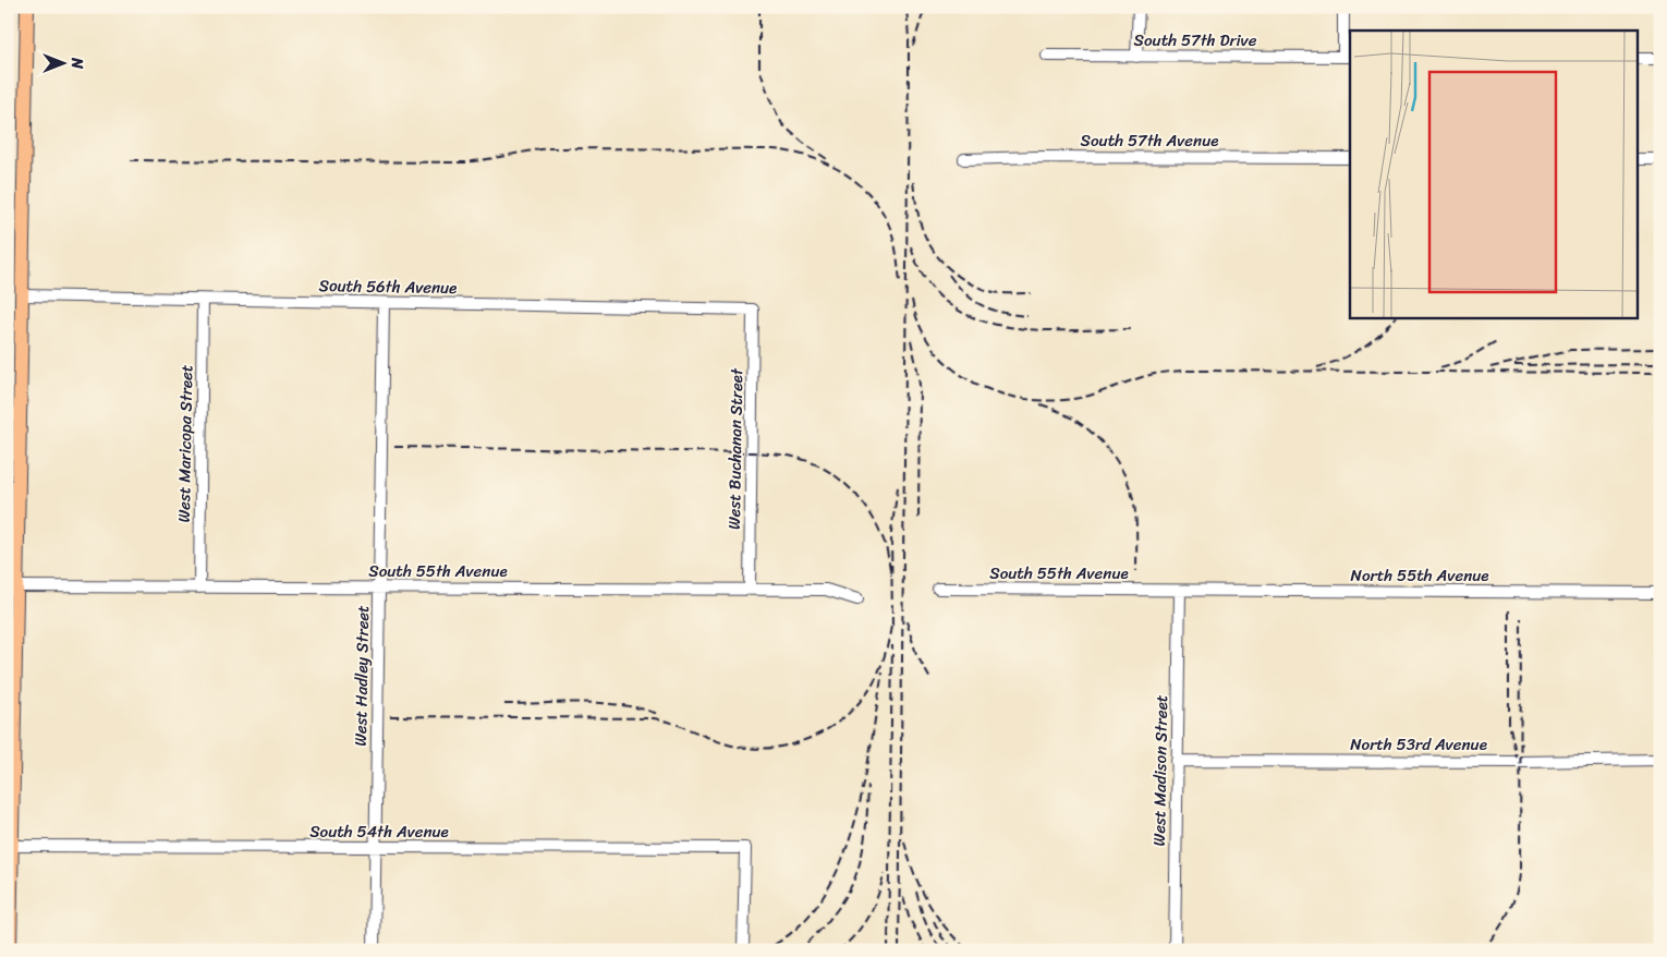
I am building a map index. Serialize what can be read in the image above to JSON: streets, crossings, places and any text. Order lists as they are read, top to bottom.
{
  "streets": {
    "street": [
      "South 57th Drive",
      "South 57th Avenue",
      "South 56th Avenue",
      "West Maricopa Street",
      "West Buchanan Street",
      "South 55th Avenue",
      "North 55th Avenue",
      "West Hadley Street",
      "North 53rd Avenue",
      "West Madison Street",
      "South 54th Avenue"
    ]
  },
  "crossings": [
    ["South 56th Avenue", "West Maricopa Street"],
    ["South 56th Avenue", "West Buchanan Street"],
    ["South 56th Avenue", "West Hadley Street"],
    ["West Maricopa Street", "South 55th Avenue"],
    ["West Buchanan Street", "South 55th Avenue"],
    ["South 55th Avenue", "North 55th Avenue"],
    ["South 55th Avenue", "West Hadley Street"],
    ["South 55th Avenue", "West Madison Street"],
    ["North 55th Avenue", "West Madison Street"],
    ["West Hadley Street", "South 54th Avenue"],
    ["North 53rd Avenue", "West Madison Street"]
  ],
  "north": "right"
}
